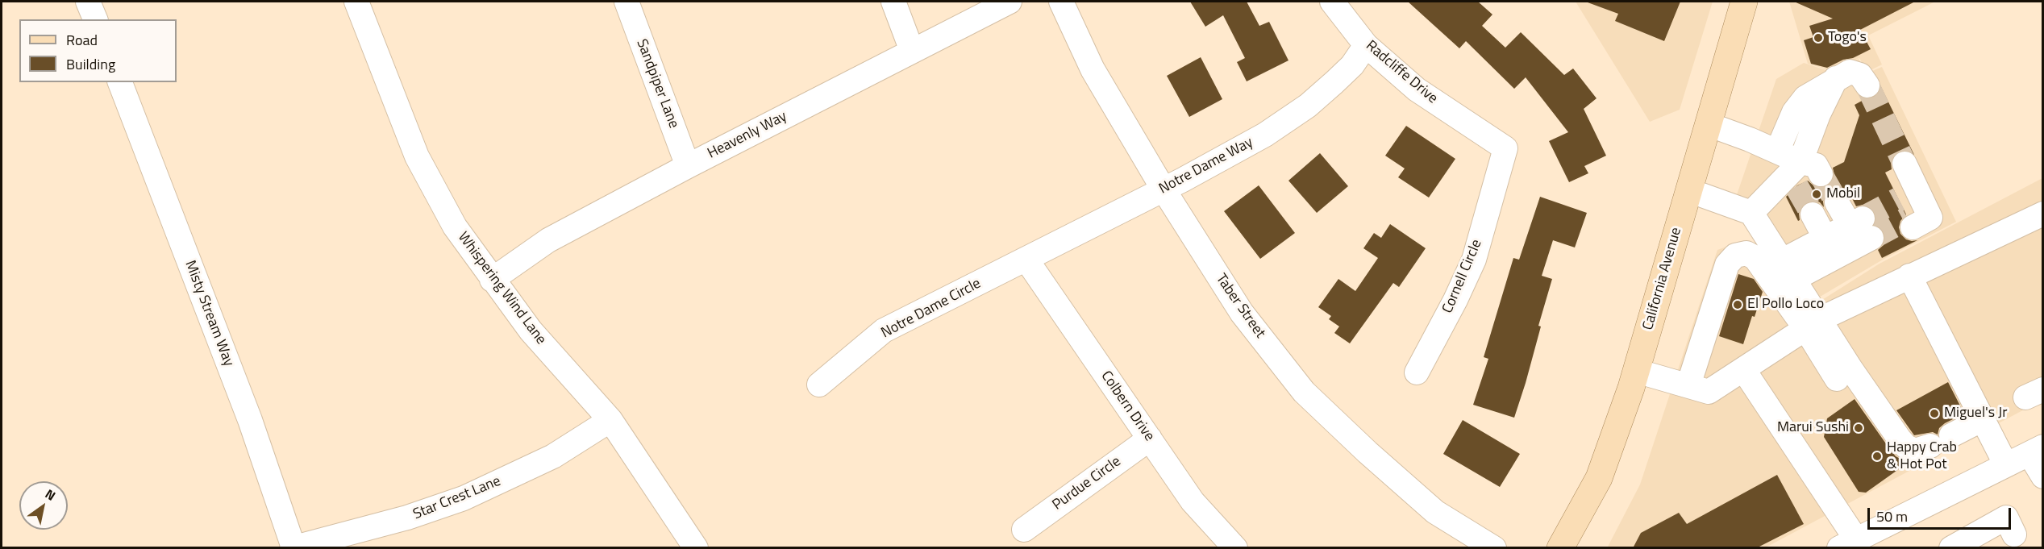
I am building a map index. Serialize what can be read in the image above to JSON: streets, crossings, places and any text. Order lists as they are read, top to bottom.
{
  "streets": {
    "main road": ["California Avenue"],
    "street": [
      "Radcliffe Drive",
      "Sandpiper Lane",
      "Heavenly Way",
      "Notre Dame Way",
      "Cornell Circle",
      "Whispering Wind Lane",
      "Taber Street",
      "Notre Dame Circle",
      "Misty Stream Way",
      "Colbern Drive",
      "Purdue Circle",
      "Star Crest Lane"
    ]
  },
  "crossings": [
    ["Radcliffe Drive", "Notre Dame Way"],
    ["Radcliffe Drive", "Cornell Circle"],
    ["Sandpiper Lane", "Heavenly Way"],
    ["Heavenly Way", "Whispering Wind Lane"],
    ["Notre Dame Way", "Taber Street"],
    ["Notre Dame Way", "Notre Dame Circle"],
    ["Notre Dame Way", "Colbern Drive"],
    ["Whispering Wind Lane", "Star Crest Lane"],
    ["Notre Dame Circle", "Colbern Drive"],
    ["Misty Stream Way", "Star Crest Lane"],
    ["Colbern Drive", "Purdue Circle"]
  ],
  "places": [
    "Togo's",
    "Mobil",
    "El Pollo Loco",
    "Miguel's Jr",
    "Marui Sushi",
    "Happy Crab & Hot Pot"
  ],
  "legend": ["Road", "Building"],
  "scale_bar": "50 m",
  "north": "top right"
}
